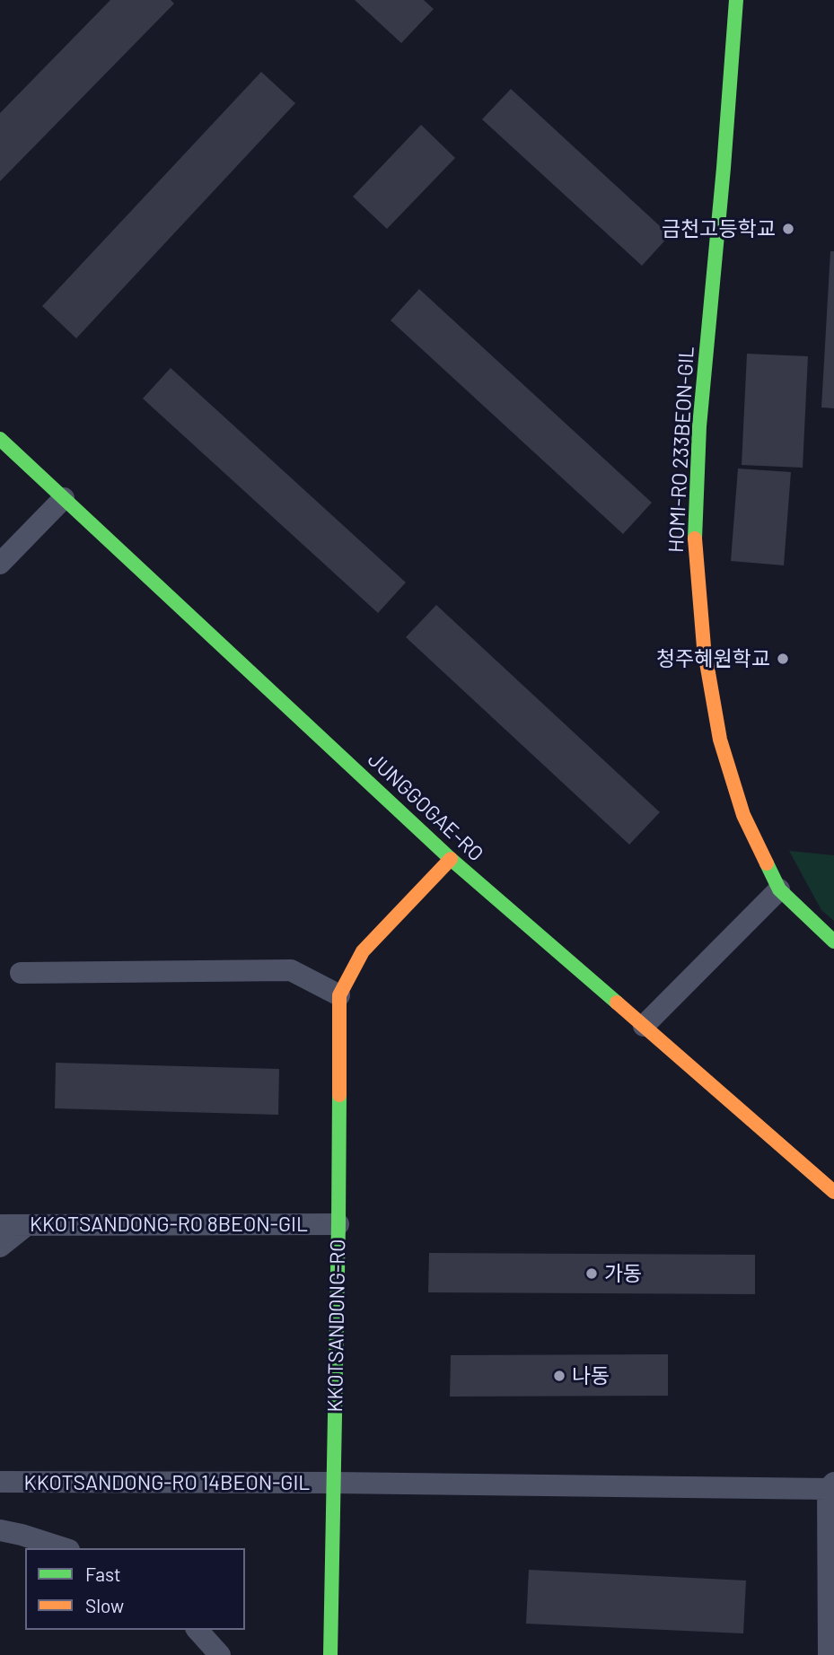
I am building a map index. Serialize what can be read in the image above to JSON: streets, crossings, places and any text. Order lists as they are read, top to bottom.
{
  "streets": {
    "street": [
      "HOMI-RO 233BEON-GIL",
      "JUNGGOGAE-RO",
      "KKOTSANDONG-RO 8BEON-GIL",
      "KKOTSANDONG-RO",
      "KKOTSANDONG-RO 14BEON-GIL"
    ]
  },
  "crossings": [
    ["JUNGGOGAE-RO", "KKOTSANDONG-RO"],
    ["KKOTSANDONG-RO 8BEON-GIL", "KKOTSANDONG-RO"],
    ["KKOTSANDONG-RO", "KKOTSANDONG-RO 14BEON-GIL"]
  ],
  "places": [
    "금천고등학교",
    "청주혜원학교",
    "가동",
    "나동"
  ],
  "legend": ["Fast", "Slow"]
}
